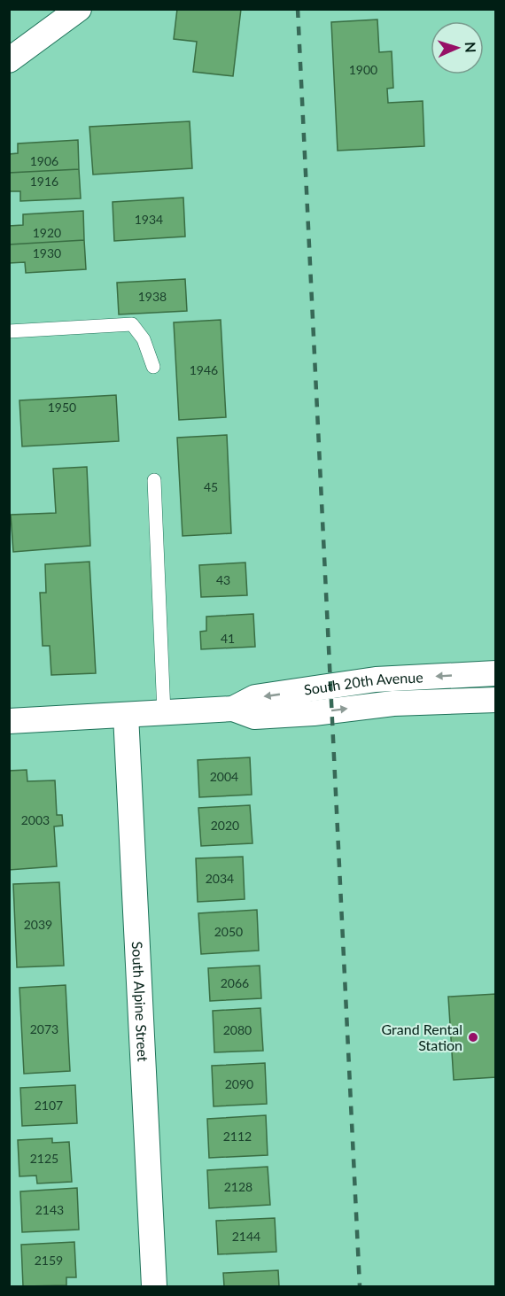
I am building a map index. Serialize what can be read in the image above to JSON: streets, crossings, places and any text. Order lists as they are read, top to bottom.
{
  "streets": {
    "street": ["South 20th Avenue", "South Alpine Street"]
  },
  "crossings": [
    ["South 20th Avenue", "South Alpine Street"]
  ],
  "places": ["Grand Rental Station"],
  "house_numbers": [
    "1900",
    "1906",
    "1916",
    "1934",
    "1920",
    "1930",
    "1938",
    "1946",
    "1950",
    "45",
    "43",
    "41",
    "2004",
    "2003",
    "2020",
    "2034",
    "2039",
    "2050",
    "2066",
    "2073",
    "2080",
    "2090",
    "2107",
    "2112",
    "2125",
    "2128",
    "2143",
    "2144",
    "2159"
  ],
  "north": "right"
}
